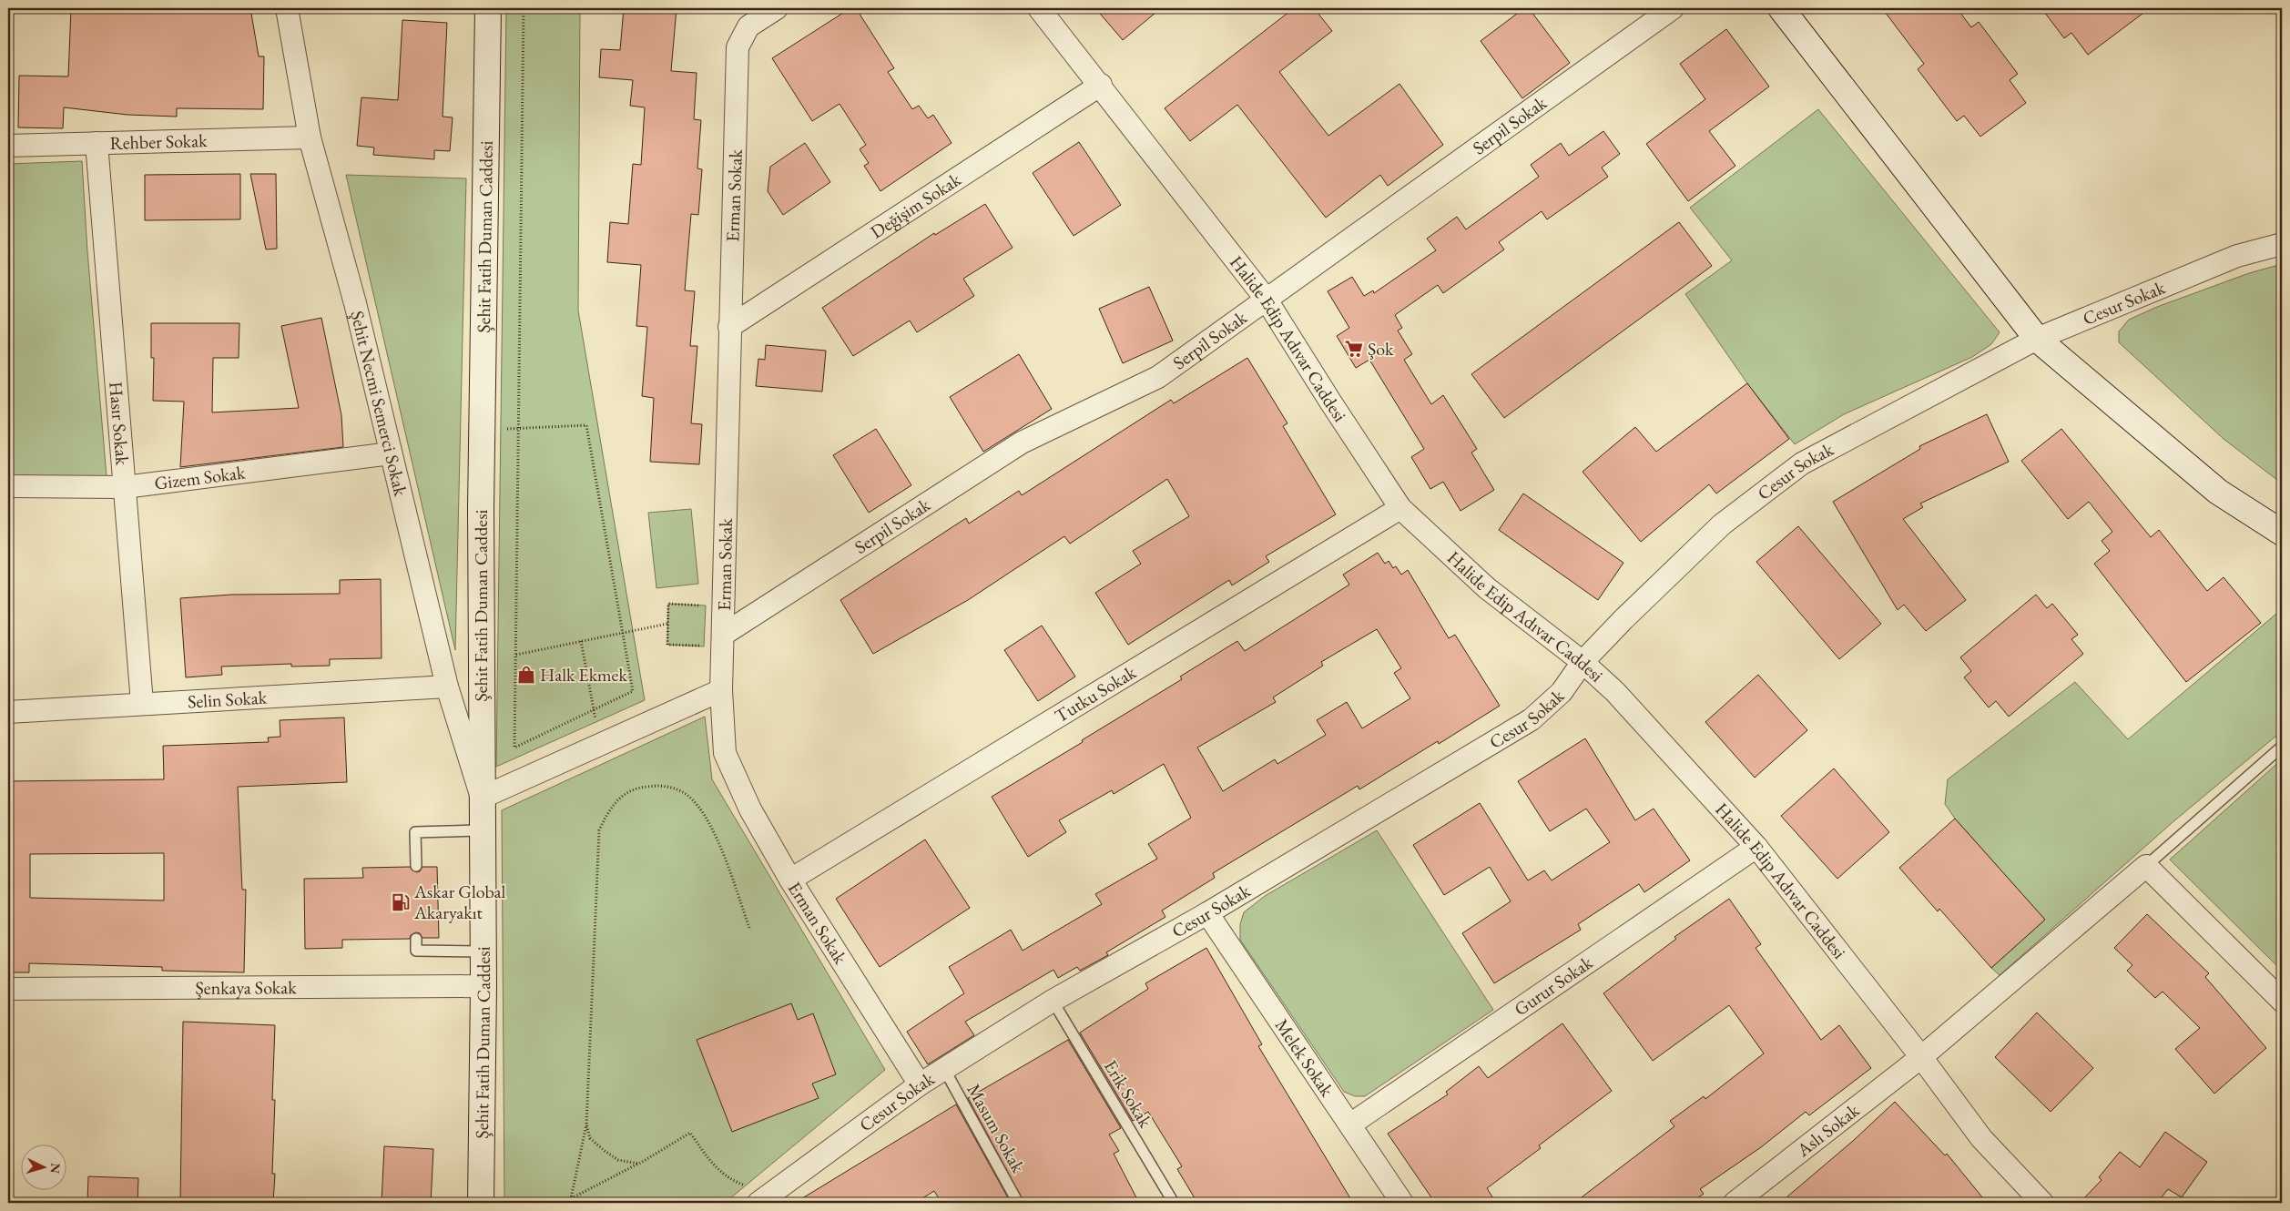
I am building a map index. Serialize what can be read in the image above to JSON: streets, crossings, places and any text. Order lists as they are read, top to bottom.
{
  "streets": {
    "street": [
      "Serpil Sokak",
      "Rehber Sokak",
      "Erman Sokak",
      "Değişim Sokak",
      "Şehit Fatih Duman Caddesi",
      "Cesur Sokak",
      "Halide Edip Adıvar Caddesi",
      "Şehit Necmi Semerci Sokak",
      "Hasır Sokak",
      "Gizem Sokak",
      "Tutku Sokak",
      "Selin Sokak",
      "Gurur Sokak",
      "Şenkaya Sokak",
      "Melek Sokak",
      "Aslı Sokak"
    ],
    "lane": ["Erik Sokak", "Masum Sokak"]
  },
  "crossings": [
    ["Serpil Sokak", "Erman Sokak"],
    ["Serpil Sokak", "Halide Edip Adıvar Caddesi"],
    ["Rehber Sokak", "Şehit Necmi Semerci Sokak"],
    ["Rehber Sokak", "Hasır Sokak"],
    ["Erman Sokak", "Değişim Sokak"],
    ["Erman Sokak", "Cesur Sokak"],
    ["Erman Sokak", "Tutku Sokak"],
    ["Değişim Sokak", "Halide Edip Adıvar Caddesi"],
    ["Şehit Fatih Duman Caddesi", "Şehit Necmi Semerci Sokak"],
    ["Şehit Fatih Duman Caddesi", "Şenkaya Sokak"],
    ["Cesur Sokak", "Halide Edip Adıvar Caddesi"],
    ["Cesur Sokak", "Melek Sokak"],
    ["Cesur Sokak", "Erik Sokak"],
    ["Cesur Sokak", "Masum Sokak"],
    ["Halide Edip Adıvar Caddesi", "Tutku Sokak"],
    ["Halide Edip Adıvar Caddesi", "Gurur Sokak"],
    ["Halide Edip Adıvar Caddesi", "Aslı Sokak"],
    ["Şehit Necmi Semerci Sokak", "Gizem Sokak"],
    ["Şehit Necmi Semerci Sokak", "Selin Sokak"],
    ["Hasır Sokak", "Gizem Sokak"],
    ["Hasır Sokak", "Selin Sokak"],
    ["Gurur Sokak", "Melek Sokak"]
  ],
  "places": {
    "supermarket": ["Şok"],
    "shop": ["Halk Ekmek"],
    "fuel station": ["Askar Global Akaryakıt"]
  },
  "north": "right"
}
